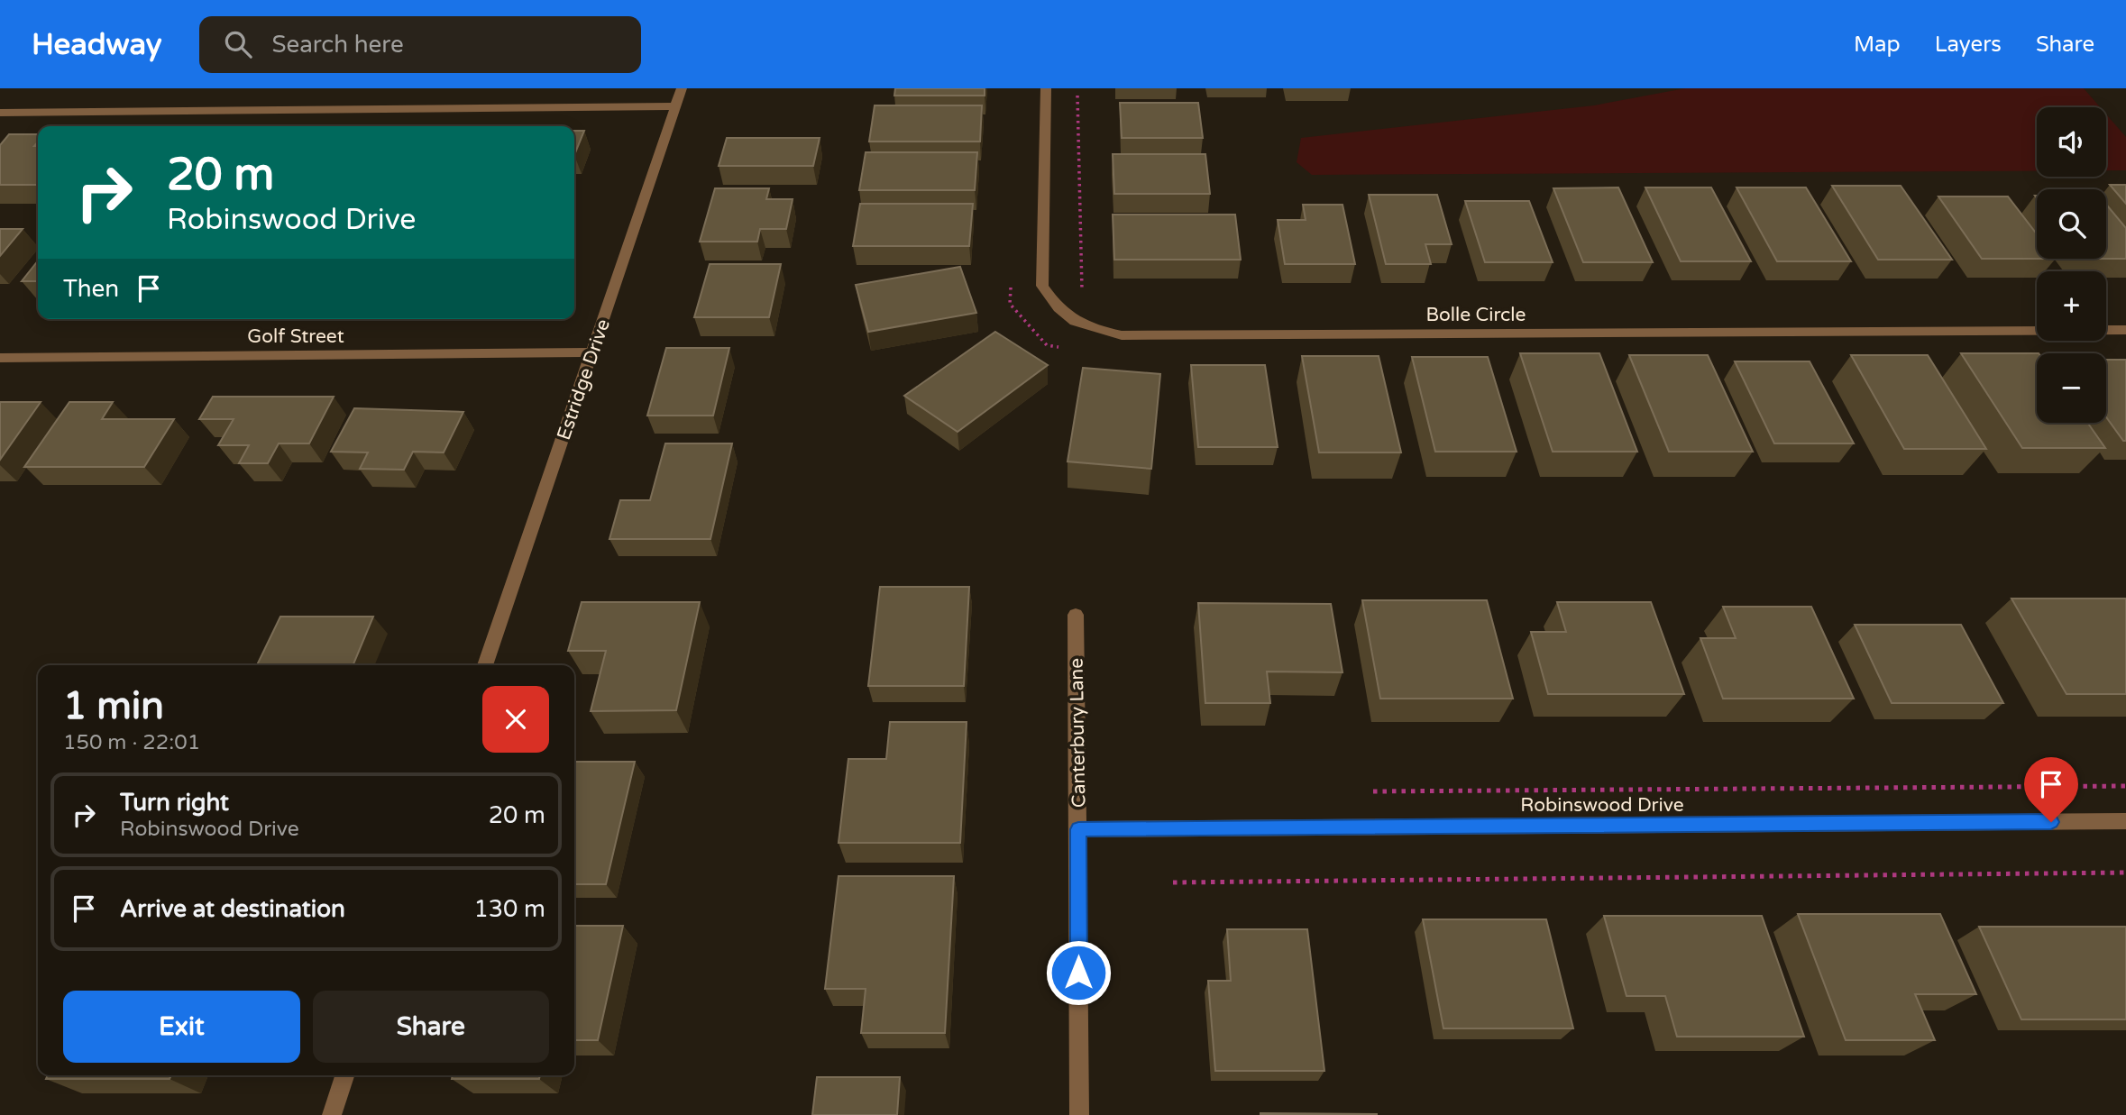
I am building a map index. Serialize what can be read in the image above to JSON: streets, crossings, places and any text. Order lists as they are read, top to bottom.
{
  "streets": {
    "street": [
      "Bolle Circle",
      "Golf Street",
      "Estridge Drive",
      "Canterbury Lane",
      "Robinswood Drive"
    ]
  },
  "crossings": [
    ["Golf Street", "Estridge Drive"],
    ["Canterbury Lane", "Robinswood Drive"]
  ],
  "page": {
    "header": "Headway",
    "search": "Search here",
    "nav": ["Map", "Layers", "Share"],
    "map_buttons": ["+", "−"],
    "turn": ["20 m", "Robinswood Drive"],
    "then": "Then",
    "heading": ["1 min", "150 m · 22:01"],
    "list": [
      {
        "name": "Turn right",
        "note": "Robinswood Drive",
        "value": "20 m"
      },
      {
        "name": "Arrive at destination",
        "value": "130 m"
      }
    ],
    "buttons": ["Exit", "Share"]
  }
}
